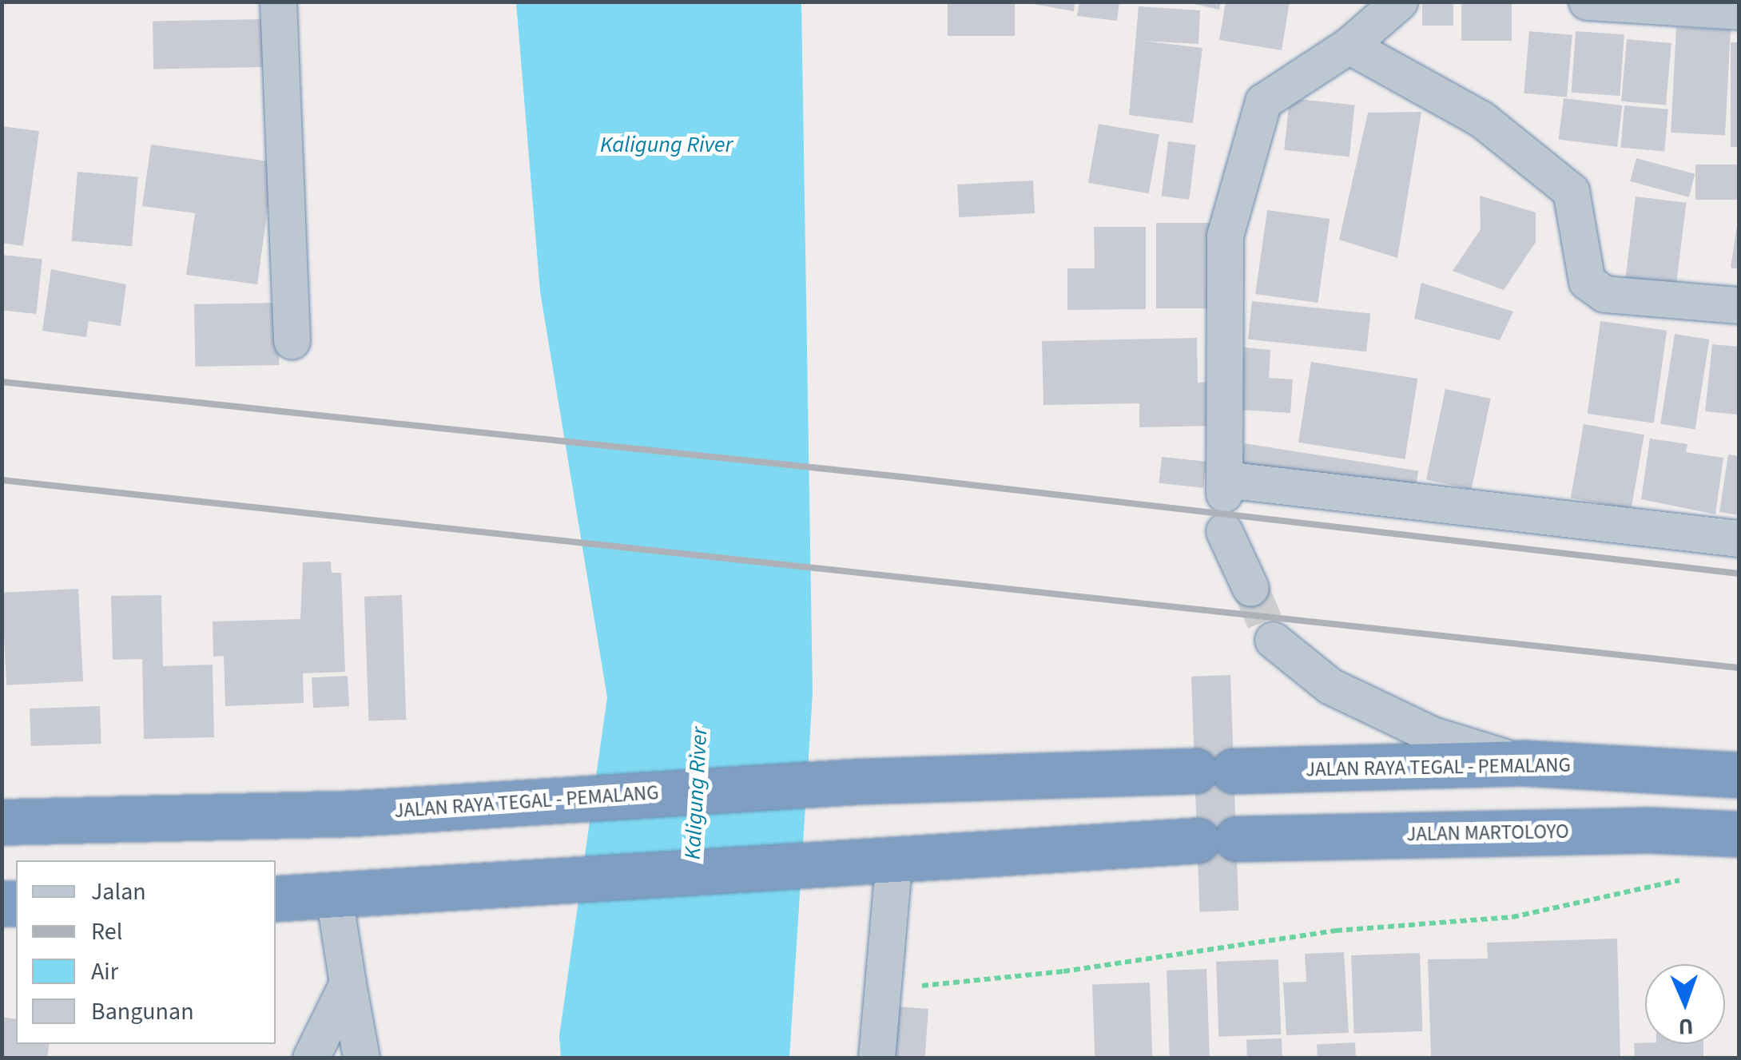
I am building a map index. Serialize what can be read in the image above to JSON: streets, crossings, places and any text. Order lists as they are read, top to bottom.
{
  "streets": {
    "highway": ["JALAN RAYA TEGAL - PEMALANG", "JALAN MARTOLOYO"]
  },
  "water": ["Kaligung River"],
  "legend": [
    "Jalan",
    "Rel",
    "Air",
    "Bangunan"
  ],
  "north": "bottom"
}
